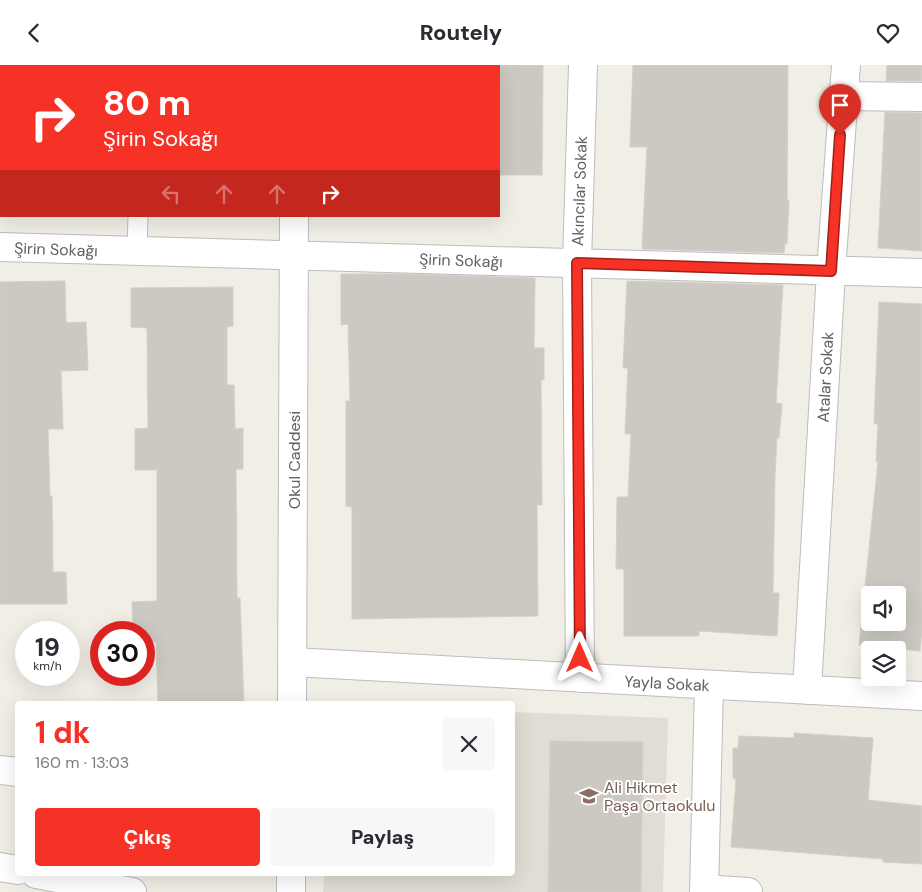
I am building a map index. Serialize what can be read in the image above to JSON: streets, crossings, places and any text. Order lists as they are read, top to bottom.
{
  "streets": {
    "street": [
      "Akıncılar Sokak",
      "Şirin Sokağı",
      "Atalar Sokak",
      "Okul Caddesi",
      "Yayla Sokak"
    ]
  },
  "crossings": [
    ["Akıncılar Sokak", "Şirin Sokağı"],
    ["Akıncılar Sokak", "Yayla Sokak"],
    ["Şirin Sokağı", "Atalar Sokak"],
    ["Şirin Sokağı", "Okul Caddesi"],
    ["Atalar Sokak", "Yayla Sokak"],
    ["Okul Caddesi", "Yayla Sokak"]
  ],
  "places": {
    "school or university": ["Ali Hikmet Paşa Ortaokulu"]
  },
  "page": {
    "header": "Routely",
    "turn": ["80 m", "Şirin Sokağı"],
    "speed": "19 km/h",
    "limit": "30",
    "heading": ["1 dk", "160 m · 13:03"],
    "buttons": ["Çıkış", "Paylaş"]
  }
}
